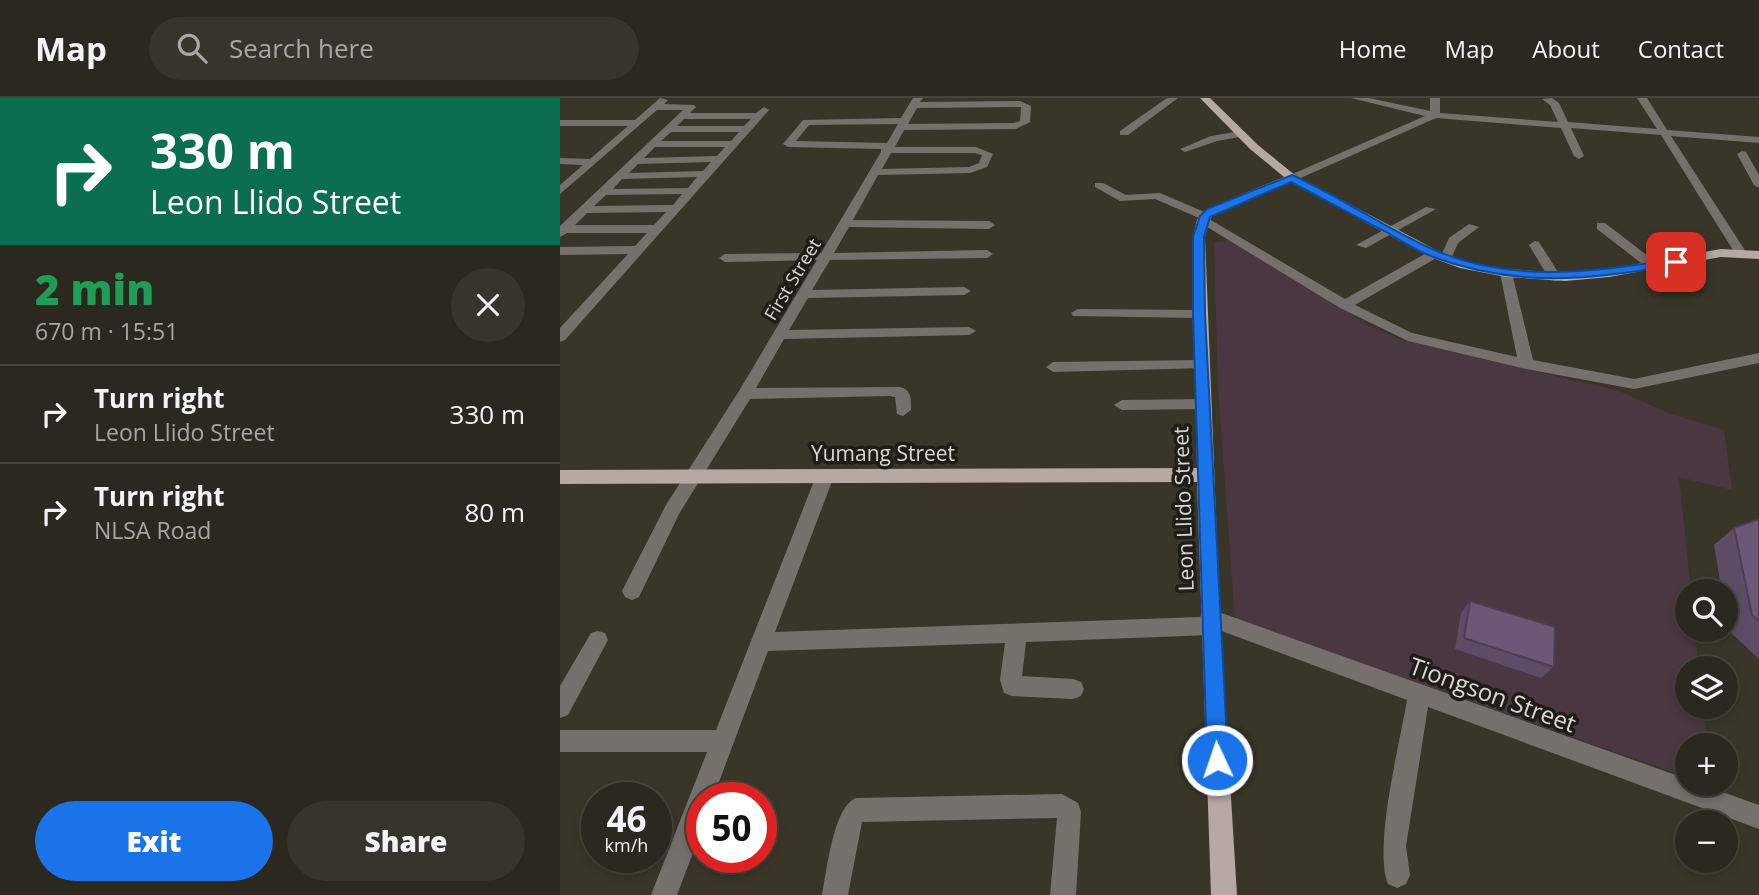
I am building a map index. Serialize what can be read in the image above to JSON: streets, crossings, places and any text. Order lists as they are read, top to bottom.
{
  "streets": {
    "main road": ["Yumang Street", "Leon Llido Street"],
    "street": ["First Street", "Tiongson Street"]
  },
  "crossings": [
    ["First Street", "Yumang Street"],
    ["Yumang Street", "Leon Llido Street"],
    ["Leon Llido Street", "Tiongson Street"]
  ],
  "page": {
    "header": "Map",
    "search": "Search here",
    "nav": [
      "Home",
      "Map",
      "About",
      "Contact"
    ],
    "turn": ["330 m", "Leon Llido Street"],
    "heading": ["2 min", "670 m · 15:51"],
    "list": [
      {
        "name": "Turn right",
        "note": "Leon Llido Street",
        "value": "330 m"
      },
      {
        "name": "Turn right",
        "note": "NLSA Road",
        "value": "80 m"
      }
    ],
    "map_buttons": ["+", "−"],
    "speed": "46 km/h",
    "limit": "50",
    "buttons": ["Exit", "Share"]
  }
}
